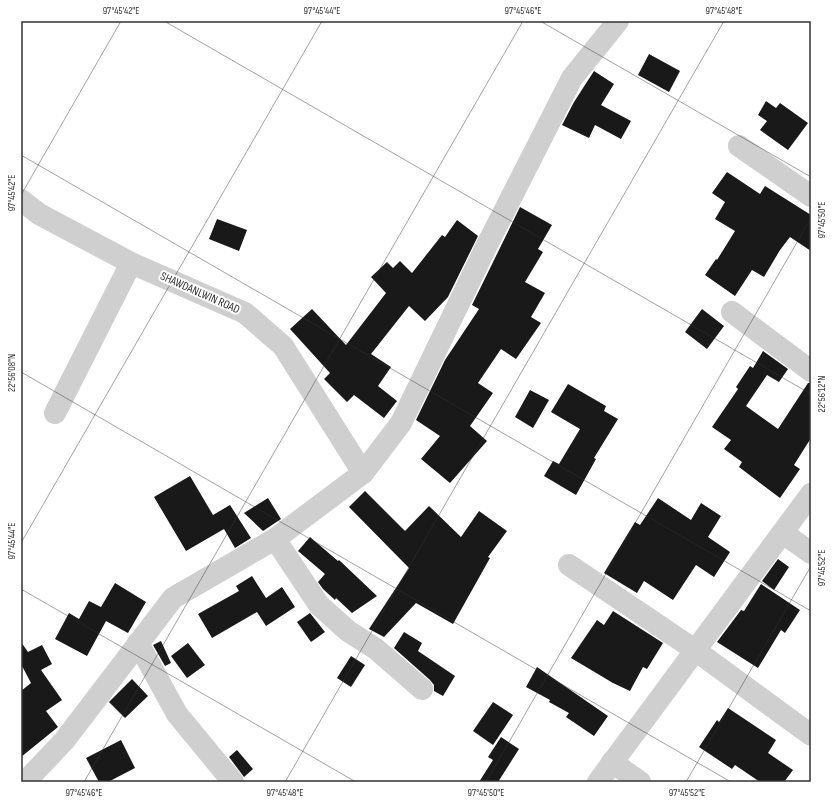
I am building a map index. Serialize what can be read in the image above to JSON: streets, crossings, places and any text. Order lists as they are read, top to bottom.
{
  "streets": {
    "street": ["SHAWDANLWIN ROAD"]
  },
  "coordinates": [
    "97°45'42\"E",
    "97°45'44\"E",
    "97°45'46\"E",
    "97°45'48\"E",
    "97°45'50\"E",
    "22°56'08\"N",
    "22°56'12\"N",
    "97°45'52\"E"
  ]
}
